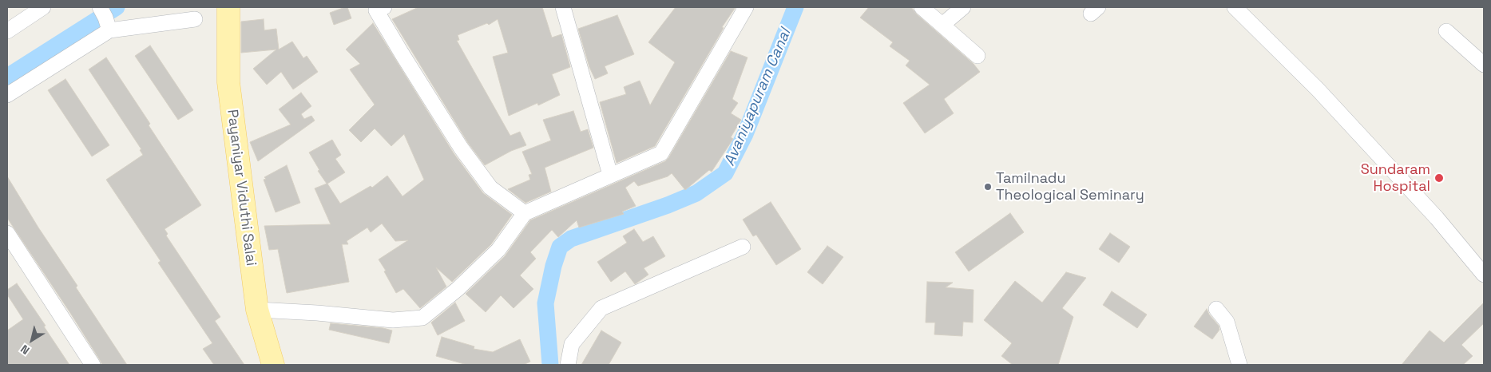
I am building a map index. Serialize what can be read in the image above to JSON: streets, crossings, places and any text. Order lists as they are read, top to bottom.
{
  "streets": {
    "main road": ["Payaniyar Viduthi Salai"]
  },
  "water": ["Avaniyapuram Canal"],
  "places": ["Sundaram Hospital", "Tamilnadu Theological Seminary"],
  "north": "bottom left"
}
